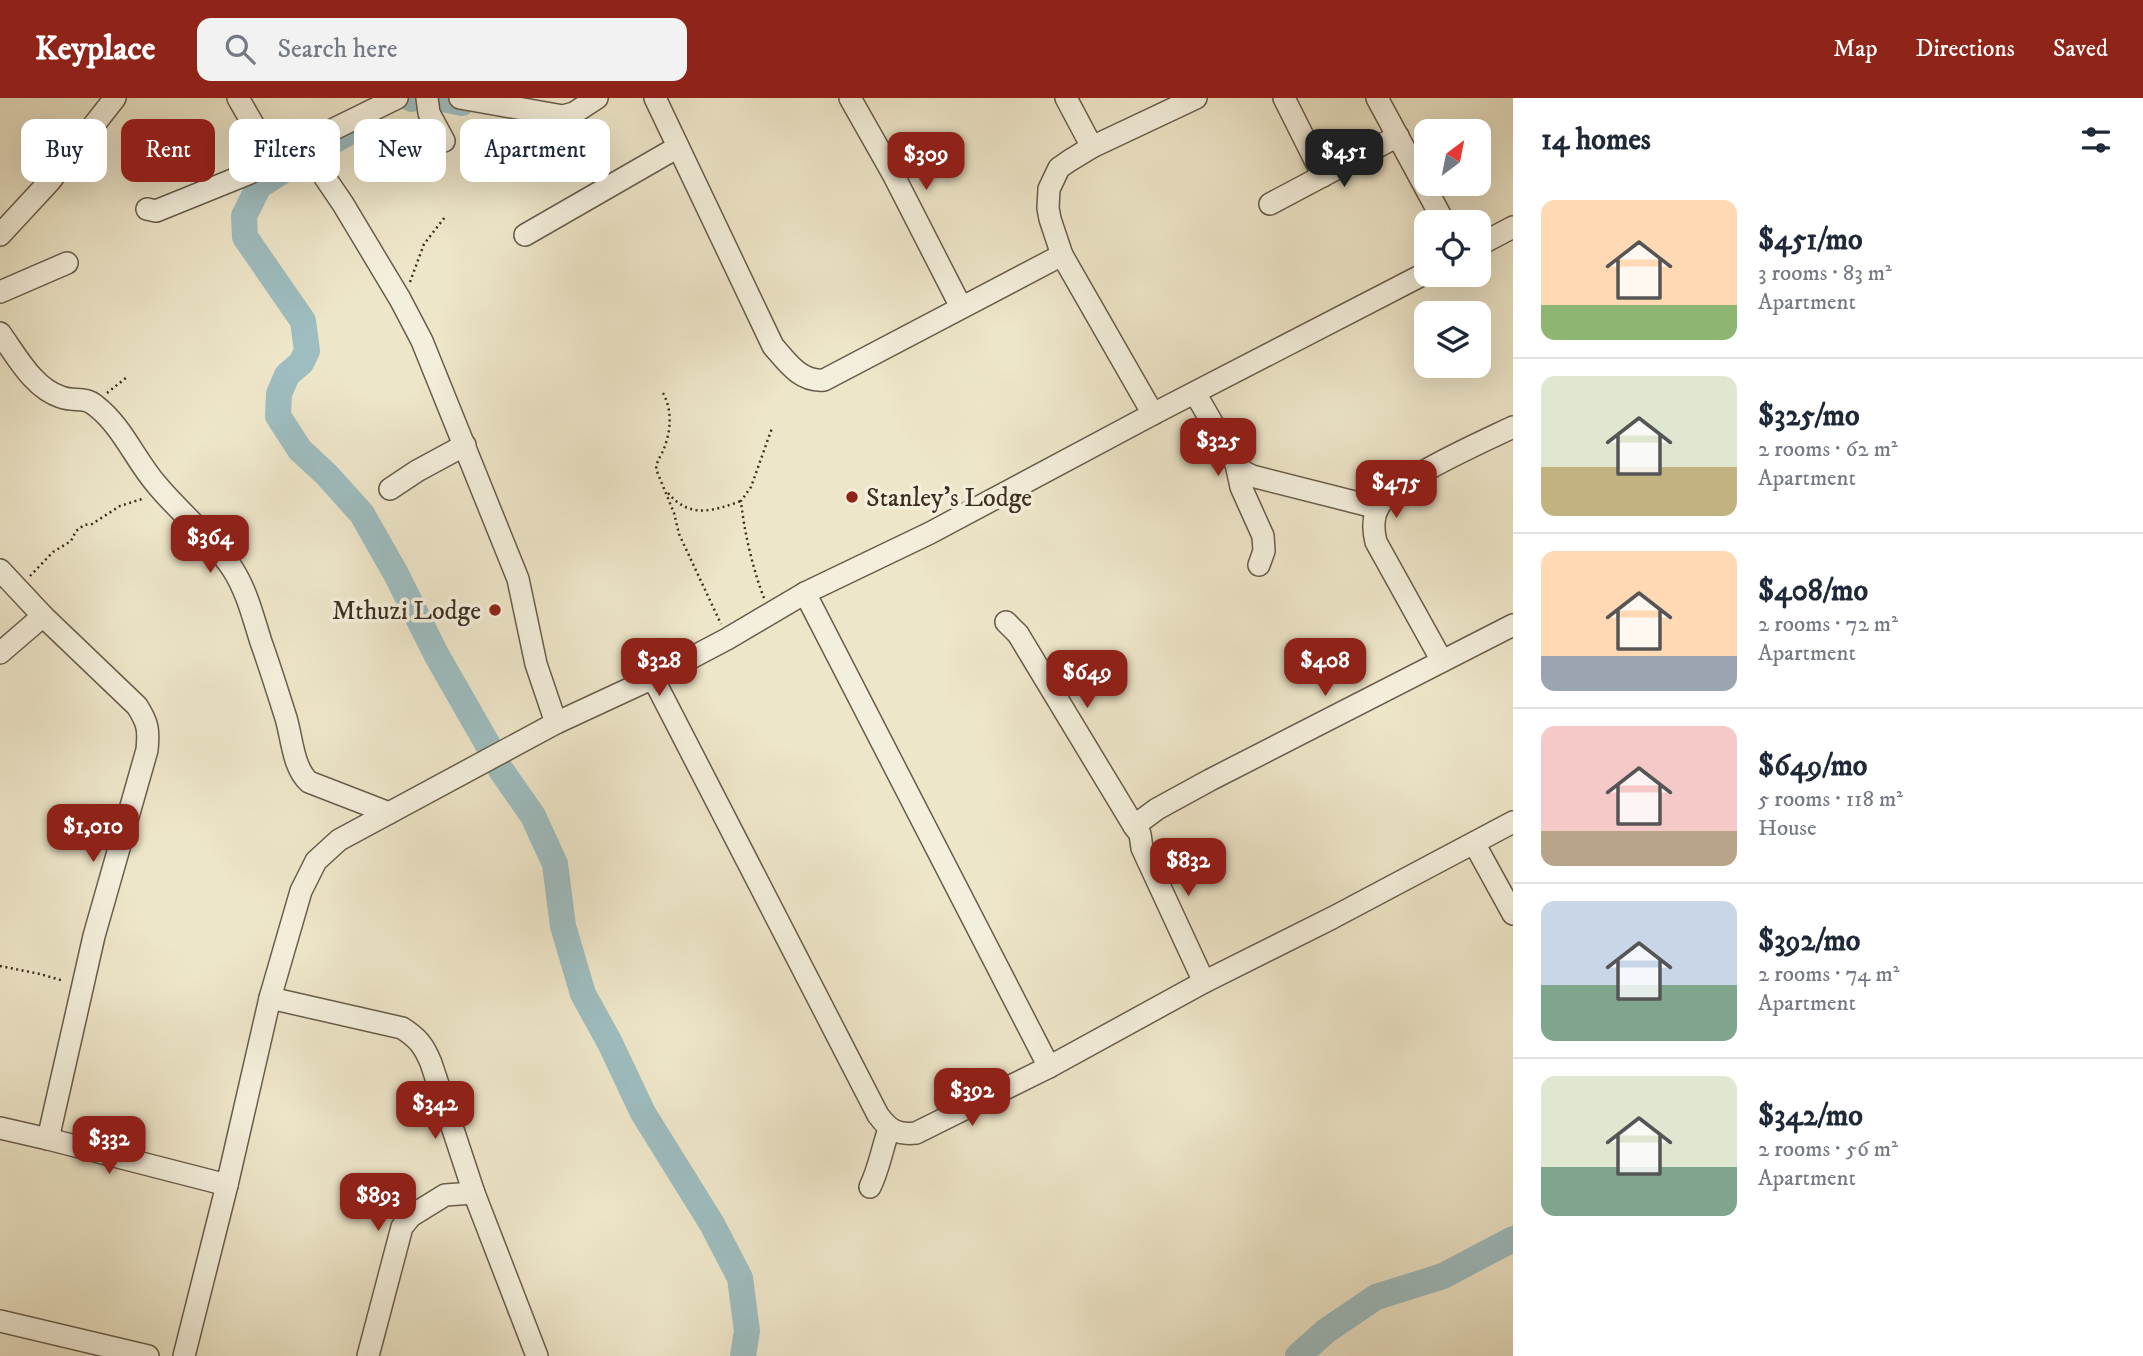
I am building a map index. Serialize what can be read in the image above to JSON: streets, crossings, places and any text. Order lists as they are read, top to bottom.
{
  "places": ["Stanley's Lodge", "Mthuzi Lodge"],
  "north": "top right",
  "page": {
    "header": "Keyplace",
    "search": "Search here",
    "nav": ["Map", "Directions", "Saved"],
    "heading": "14 homes",
    "chip": [
      "Buy",
      "Rent",
      "Filters",
      "New",
      "Apartment"
    ],
    "price": [
      "$451",
      "$309",
      "$325",
      "$475",
      "$364",
      "$328",
      "$408",
      "$649",
      "$1,010",
      "$832",
      "$392",
      "$342",
      "$332",
      "$893"
    ],
    "list": [
      {
        "name": "$451/mo",
        "note": "3 rooms · 83 m² · Apartment"
      },
      {
        "name": "$325/mo",
        "note": "2 rooms · 62 m² · Apartment"
      },
      {
        "name": "$408/mo",
        "note": "2 rooms · 72 m² · Apartment"
      },
      {
        "name": "$649/mo",
        "note": "5 rooms · 118 m² · House"
      },
      {
        "name": "$392/mo",
        "note": "2 rooms · 74 m² · Apartment"
      },
      {
        "name": "$342/mo",
        "note": "2 rooms · 56 m² · Apartment"
      }
    ]
  }
}
